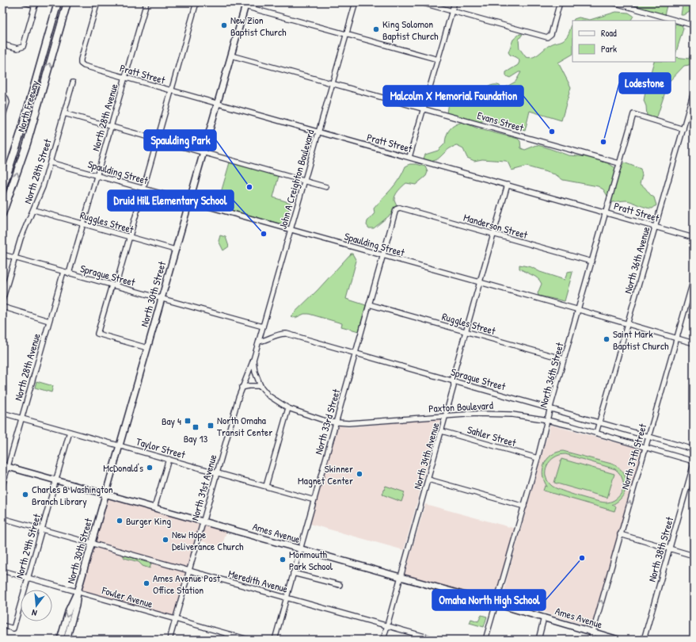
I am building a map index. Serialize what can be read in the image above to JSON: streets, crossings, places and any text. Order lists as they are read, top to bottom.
{
  "streets": {
    "highway": ["North Freeway"],
    "main road": ["North 30th Street", "Ames Avenue"],
    "street": [
      "Pratt Street",
      "North 28th Avenue",
      "Evans Street",
      "North 28th Street",
      "Spaulding Street",
      "John A Creighton Boulevard",
      "Ruggles Street",
      "Manderson Street",
      "North 36th Avenue",
      "Sprague Street",
      "North 36th Street",
      "Paxton Boulevard",
      "North 33rd Street",
      "Sahler Street",
      "Taylor Street",
      "North 34th Avenue",
      "North 37th Street",
      "North 31st Avenue",
      "North 29th Street",
      "North 38th Street",
      "Meredith Avenue",
      "Fowler Avenue"
    ]
  },
  "crossings": [
    ["Pratt Street", "North 28th Avenue"],
    ["Pratt Street", "John A Creighton Boulevard"],
    ["Pratt Street", "North 36th Avenue"],
    ["Pratt Street", "North 30th Street"],
    ["Pratt Street", "North 36th Street"],
    ["Pratt Street", "North 34th Avenue"],
    ["North 28th Avenue", "Spaulding Street"],
    ["North 28th Avenue", "Ruggles Street"],
    ["North 28th Avenue", "Sprague Street"],
    ["North 28th Avenue", "Taylor Street"],
    ["North 28th Avenue", "Ames Avenue"],
    ["Evans Street", "John A Creighton Boulevard"],
    ["Evans Street", "North 30th Street"],
    ["Evans Street", "North 36th Street"],
    ["North 28th Street", "Spaulding Street"],
    ["North 28th Street", "Ruggles Street"],
    ["North 28th Street", "Sprague Street"],
    ["Spaulding Street", "John A Creighton Boulevard"],
    ["Spaulding Street", "North 36th Avenue"],
    ["Spaulding Street", "North 30th Street"],
    ["Spaulding Street", "North 36th Street"],
    ["Spaulding Street", "North 33rd Street"],
    ["Spaulding Street", "North 34th Avenue"],
    ["Spaulding Street", "North 37th Street"],
    ["John A Creighton Boulevard", "Sprague Street"],
    ["John A Creighton Boulevard", "Paxton Boulevard"],
    ["John A Creighton Boulevard", "North 31st Avenue"],
    ["Ruggles Street", "North 30th Street"],
    ["Ruggles Street", "North 36th Street"],
    ["Ruggles Street", "North 33rd Street"],
    ["Ruggles Street", "North 34th Avenue"],
    ["Manderson Street", "North 36th Street"],
    ["Manderson Street", "North 33rd Street"],
    ["Manderson Street", "North 34th Avenue"],
    ["North 36th Avenue", "Sprague Street"],
    ["North 36th Avenue", "North 36th Street"],
    ["North 36th Avenue", "Paxton Boulevard"],
    ["Sprague Street", "North 30th Street"],
    ["Sprague Street", "North 36th Street"],
    ["Sprague Street", "North 33rd Street"],
    ["Sprague Street", "North 34th Avenue"],
    ["Sprague Street", "North 37th Street"],
    ["North 30th Street", "Taylor Street"],
    ["North 30th Street", "Ames Avenue"],
    ["North 30th Street", "Meredith Avenue"],
    ["North 30th Street", "Fowler Avenue"],
    ["North 36th Street", "Paxton Boulevard"],
    ["North 36th Street", "Sahler Street"],
    ["North 36th Street", "Ames Avenue"],
    ["Paxton Boulevard", "North 33rd Street"],
    ["Paxton Boulevard", "North 34th Avenue"],
    ["Paxton Boulevard", "North 37th Street"],
    ["Paxton Boulevard", "North 31st Avenue"],
    ["North 33rd Street", "Taylor Street"],
    ["North 33rd Street", "Ames Avenue"],
    ["North 33rd Street", "Meredith Avenue"],
    ["Sahler Street", "North 34th Avenue"],
    ["Taylor Street", "North 31st Avenue"],
    ["Taylor Street", "North 29th Street"],
    ["North 34th Avenue", "Ames Avenue"],
    ["North 34th Avenue", "Meredith Avenue"],
    ["North 37th Street", "Ames Avenue"],
    ["North 31st Avenue", "Ames Avenue"],
    ["North 31st Avenue", "Meredith Avenue"],
    ["North 31st Avenue", "Fowler Avenue"],
    ["Ames Avenue", "North 29th Street"],
    ["North 29th Street", "Meredith Avenue"],
    ["North 29th Street", "Fowler Avenue"]
  ],
  "one_way": ["North 37th Street"],
  "places": {
    "other": [
      "New Zion Baptist Church",
      "King Solomon Baptist Church",
      "Malcolm X Memorial Foundation",
      "Lodestone",
      "Spaulding Park",
      "Druid Hill Elementary School",
      "Saint Mark Baptist Church",
      "McDonald's",
      "Skinner Magnet Center",
      "Charles B Washington Branch Library",
      "Burger King",
      "New Hope Deliverance Church",
      "Omaha North High School",
      "Monmouth Park School",
      "Ames Avenue Post Office Station"
    ],
    "transit": ["Bay 4", "North Omaha Transit Center", "Bay 13"]
  },
  "legend": ["Road", "Park"],
  "north": "bottom"
}
